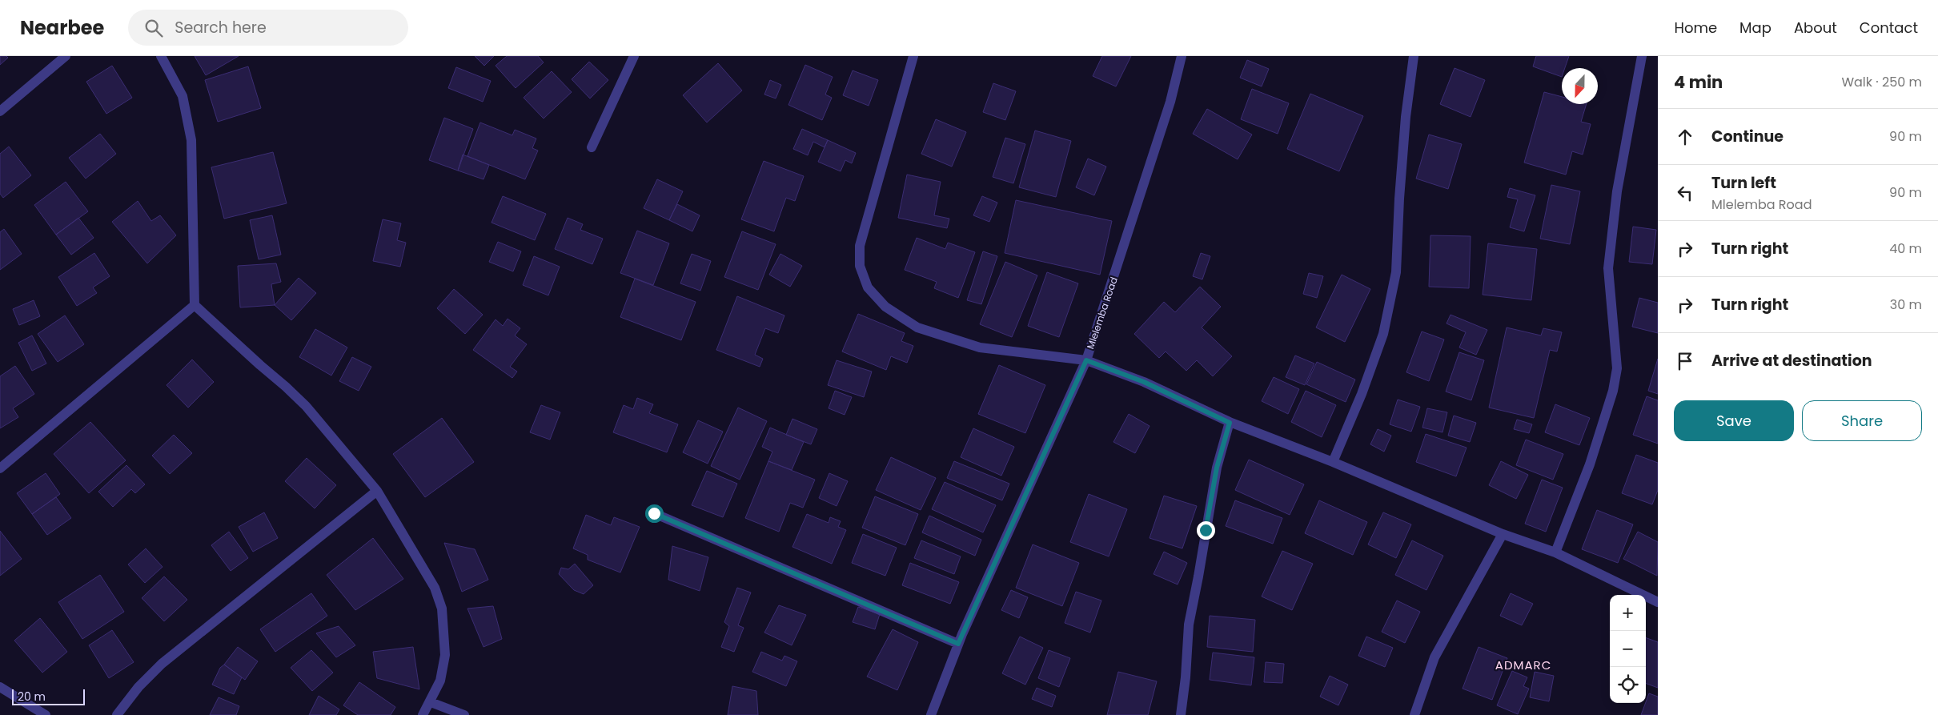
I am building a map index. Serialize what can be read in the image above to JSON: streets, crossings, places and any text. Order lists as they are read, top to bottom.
{
  "streets": {
    "street": ["Mlelemba Road"]
  },
  "districts": ["ADMARC"],
  "scale_bar": "20 m",
  "north": "bottom",
  "page": {
    "header": "Nearbee",
    "search": "Search here",
    "nav": [
      "Home",
      "Map",
      "About",
      "Contact"
    ],
    "heading": ["4 min", "Walk · 250 m"],
    "list": [
      ["Continue", "90 m"],
      ["Turn left", "Mlelemba Road", "90 m"],
      ["Turn right", "40 m"],
      ["Turn right", "30 m"],
      "Arrive at destination"
    ],
    "buttons": ["Save", "Share"],
    "map_buttons": ["+", "−"],
    "scale": "20 m"
  }
}
